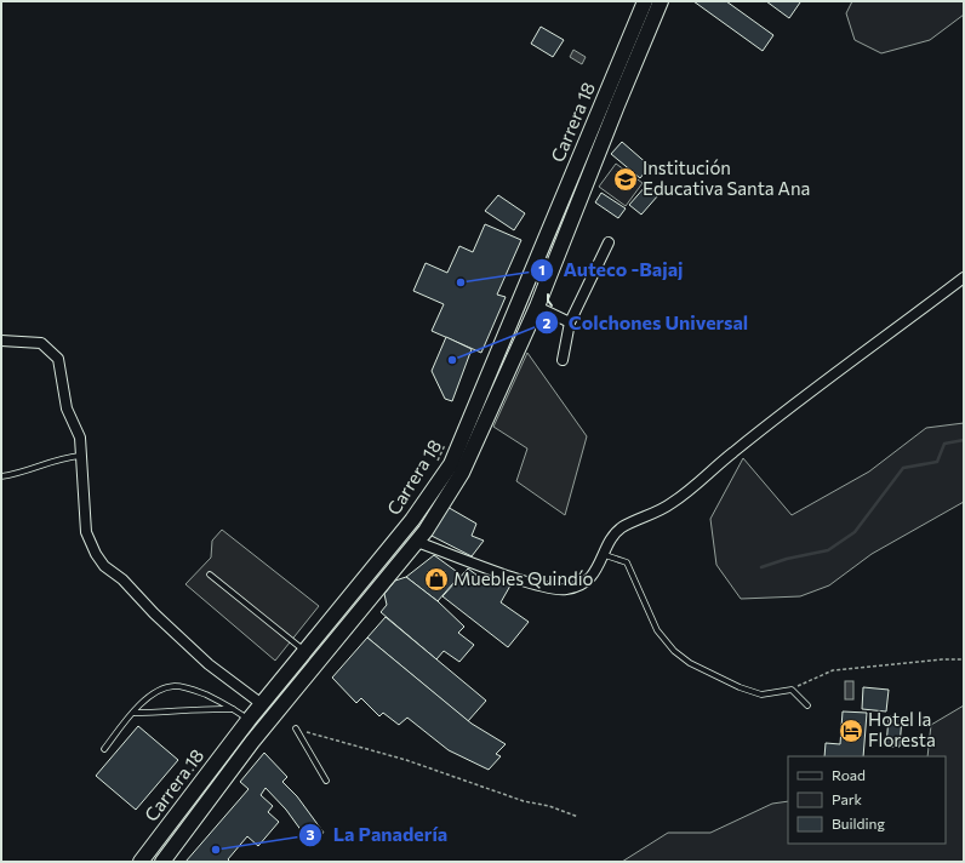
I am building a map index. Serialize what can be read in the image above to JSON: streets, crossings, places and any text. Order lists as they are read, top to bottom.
{
  "streets": {
    "main road": ["Carrera 18"]
  },
  "places": {
    "school or university": ["Institución Educativa Santa Ana"],
    "other": ["Auteco -Bajaj", "Colchones Universal", "La Panadería"],
    "shop": ["Muebles Quindío"],
    "hotel": ["Hotel la Floresta"]
  },
  "legend": ["Road", "Park", "Building"]
}
